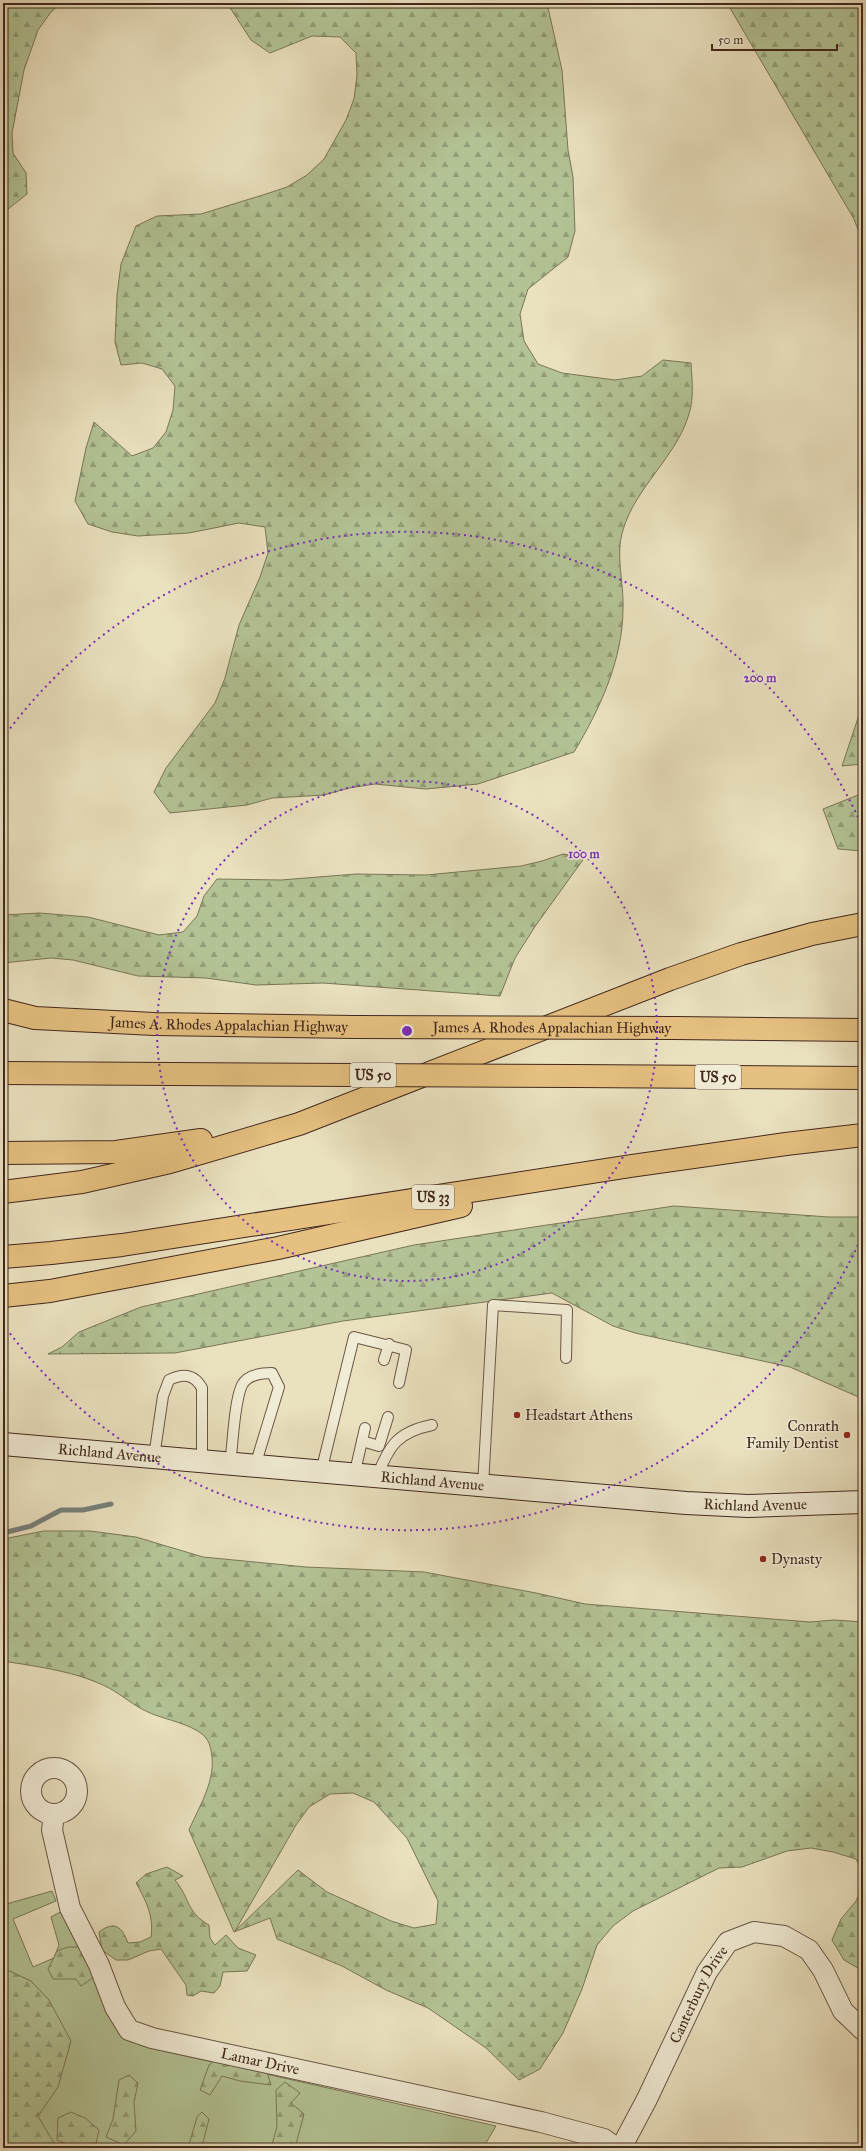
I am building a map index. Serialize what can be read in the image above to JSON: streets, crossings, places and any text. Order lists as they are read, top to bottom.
{
  "streets": {
    "highway": ["James A. Rhodes Appalachian Highway", "US 50", "US 33"],
    "main road": ["Richland Avenue"],
    "street": ["Canterbury Drive", "Lamar Drive"]
  },
  "places": ["Headstart Athens", "Conrath Family Dentist", "Dynasty"],
  "scale_bar": "50 m",
  "rings": ["200 m", "100 m"]
}
